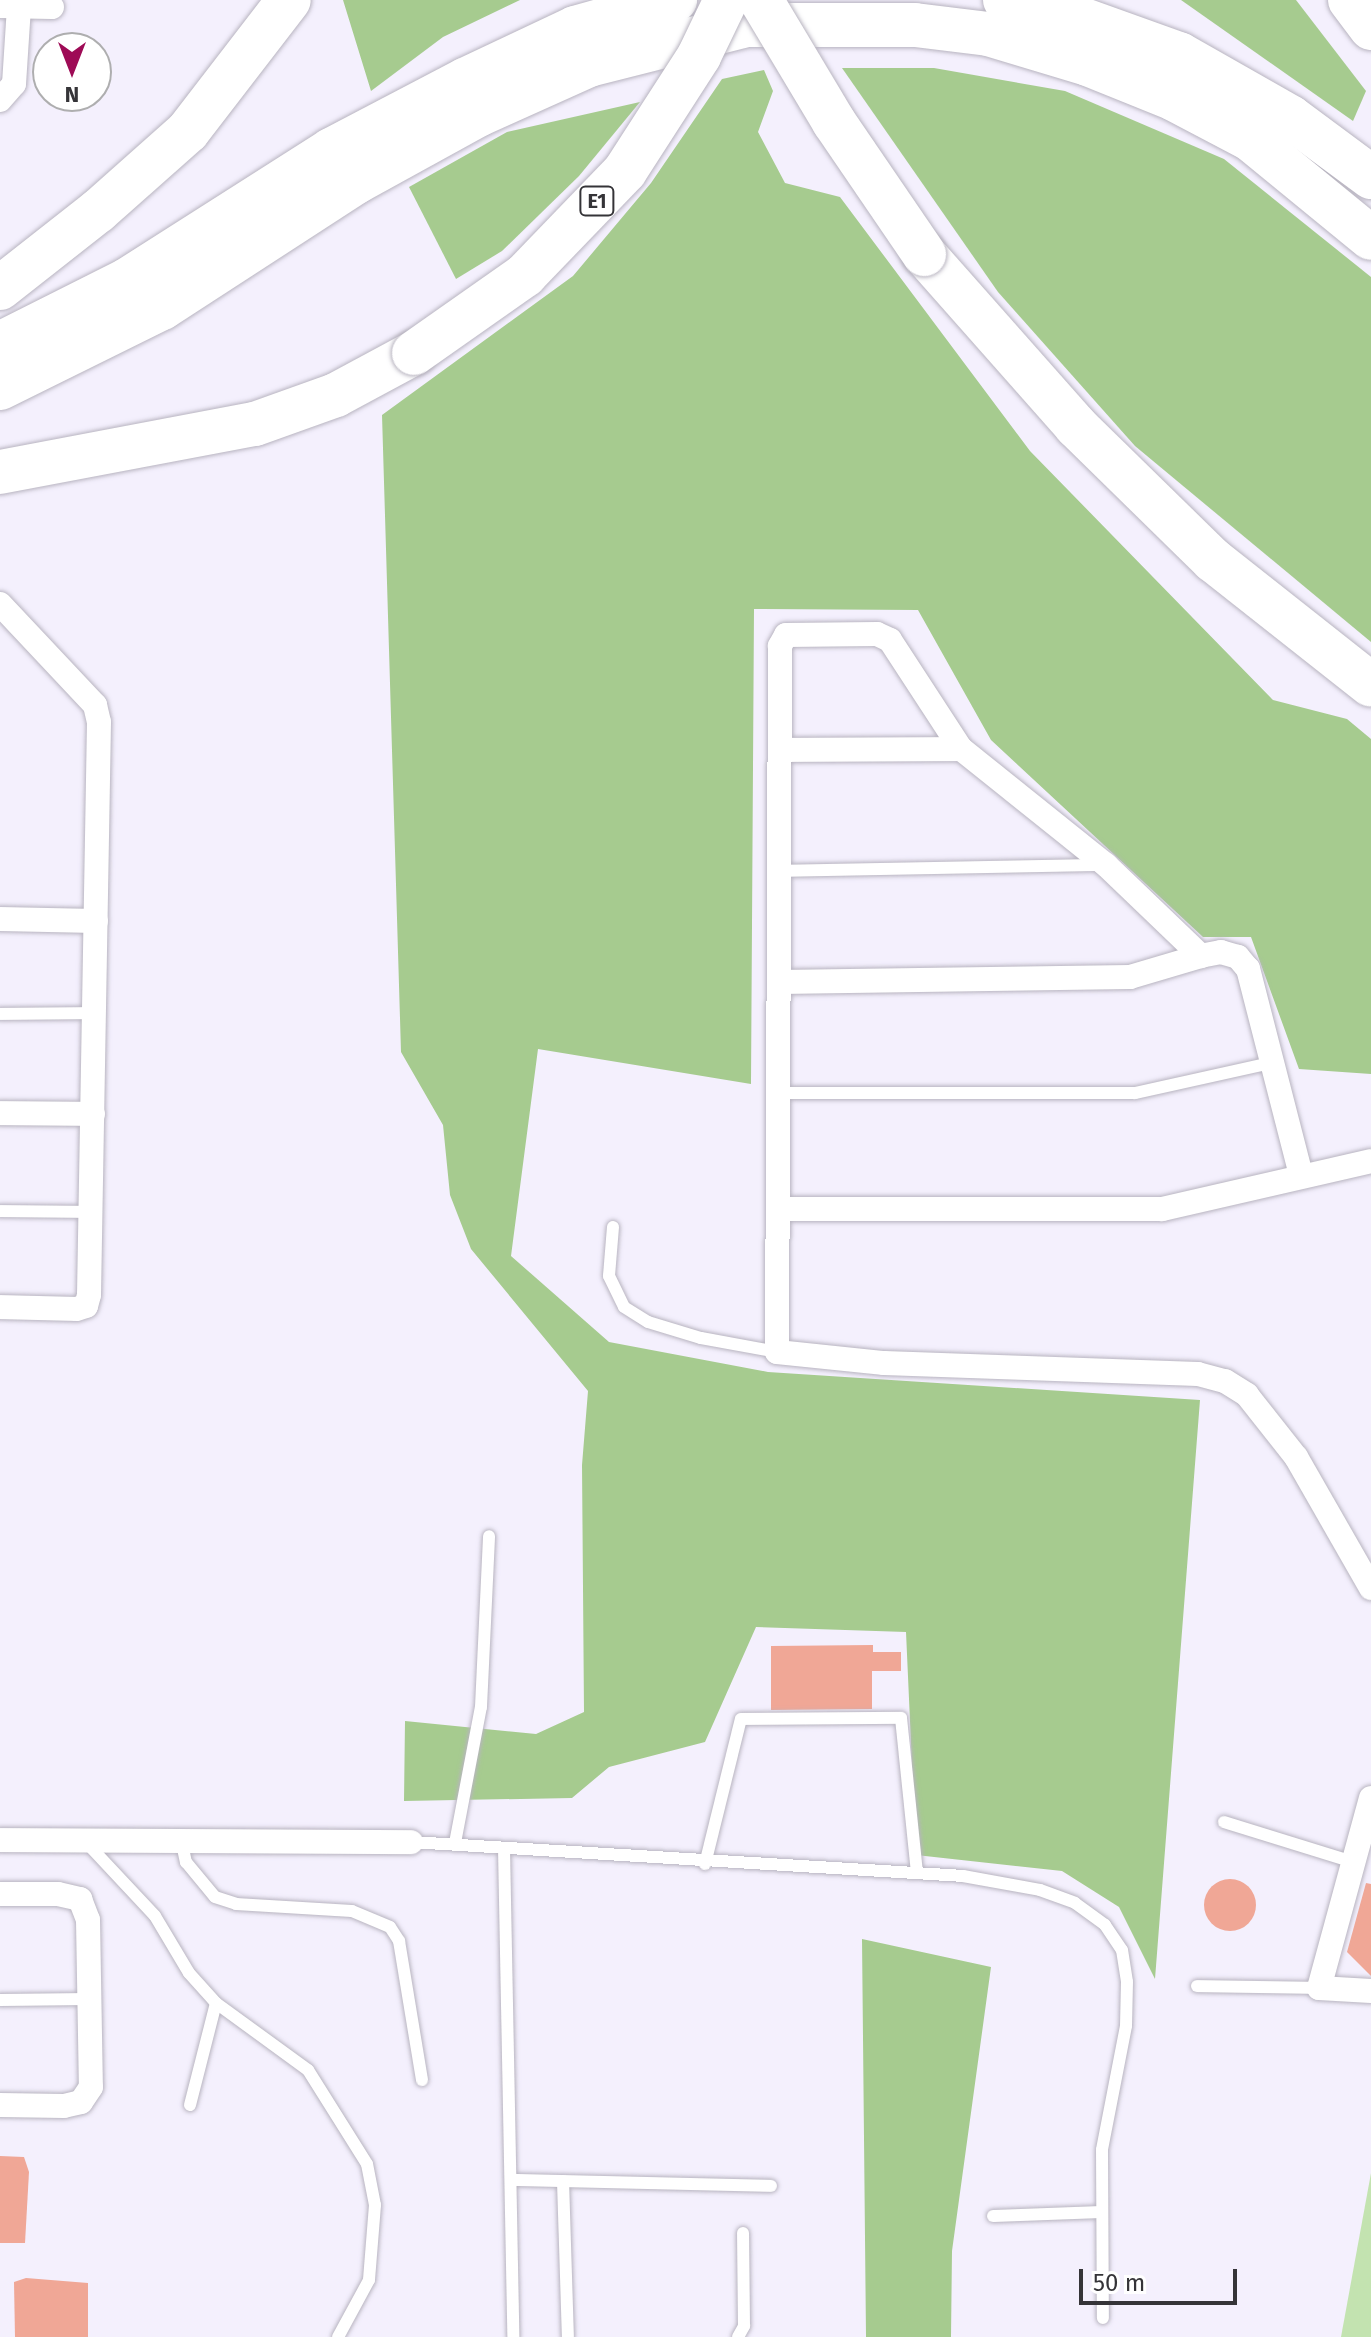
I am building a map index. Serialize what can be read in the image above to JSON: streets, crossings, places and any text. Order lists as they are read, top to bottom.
{
  "streets": {
    "highway": ["E1"]
  },
  "scale_bar": "50 m",
  "north": "bottom"
}
